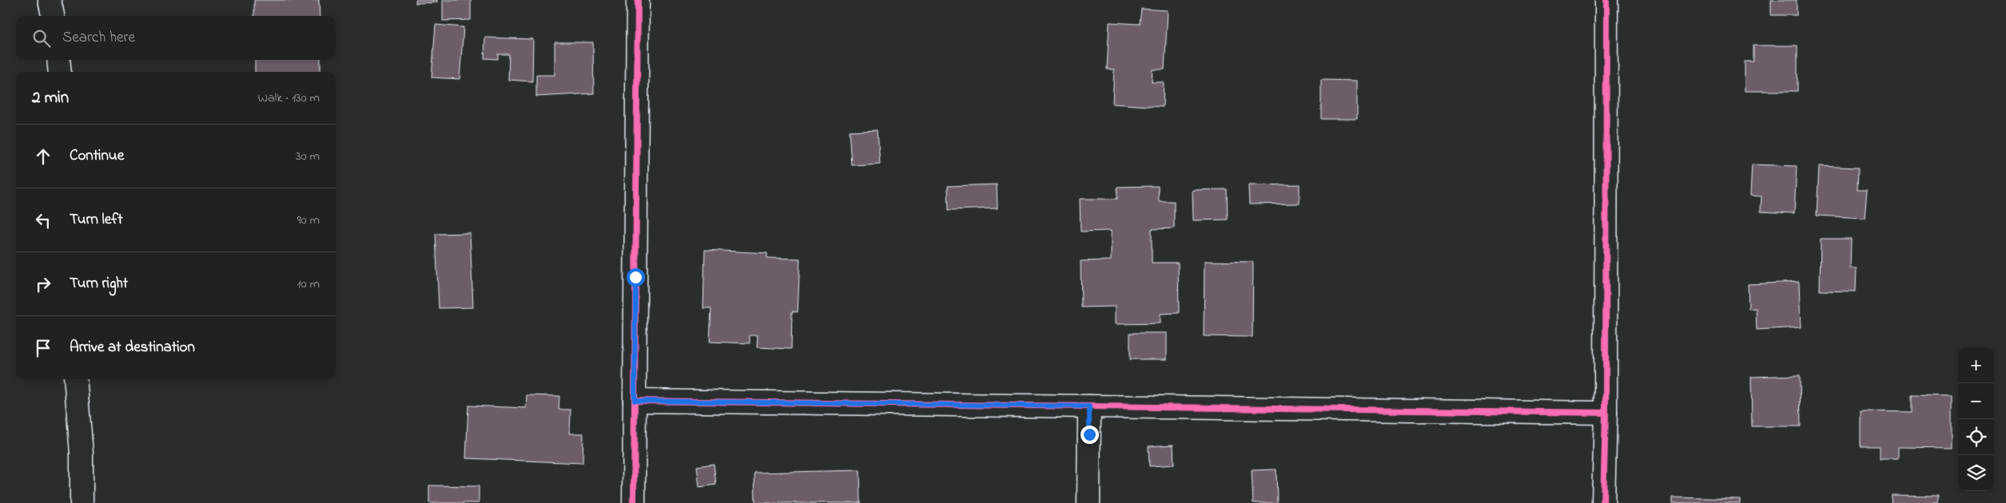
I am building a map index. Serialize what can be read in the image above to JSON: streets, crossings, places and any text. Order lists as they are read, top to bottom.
{
  "page": {
    "search": "Search here",
    "heading": ["2 min", "Walk · 130 m"],
    "list": [
      ["Continue", "30 m"],
      ["Turn left", "90 m"],
      ["Turn right", "10 m"],
      "Arrive at destination"
    ],
    "map_buttons": ["+", "−"]
  }
}
